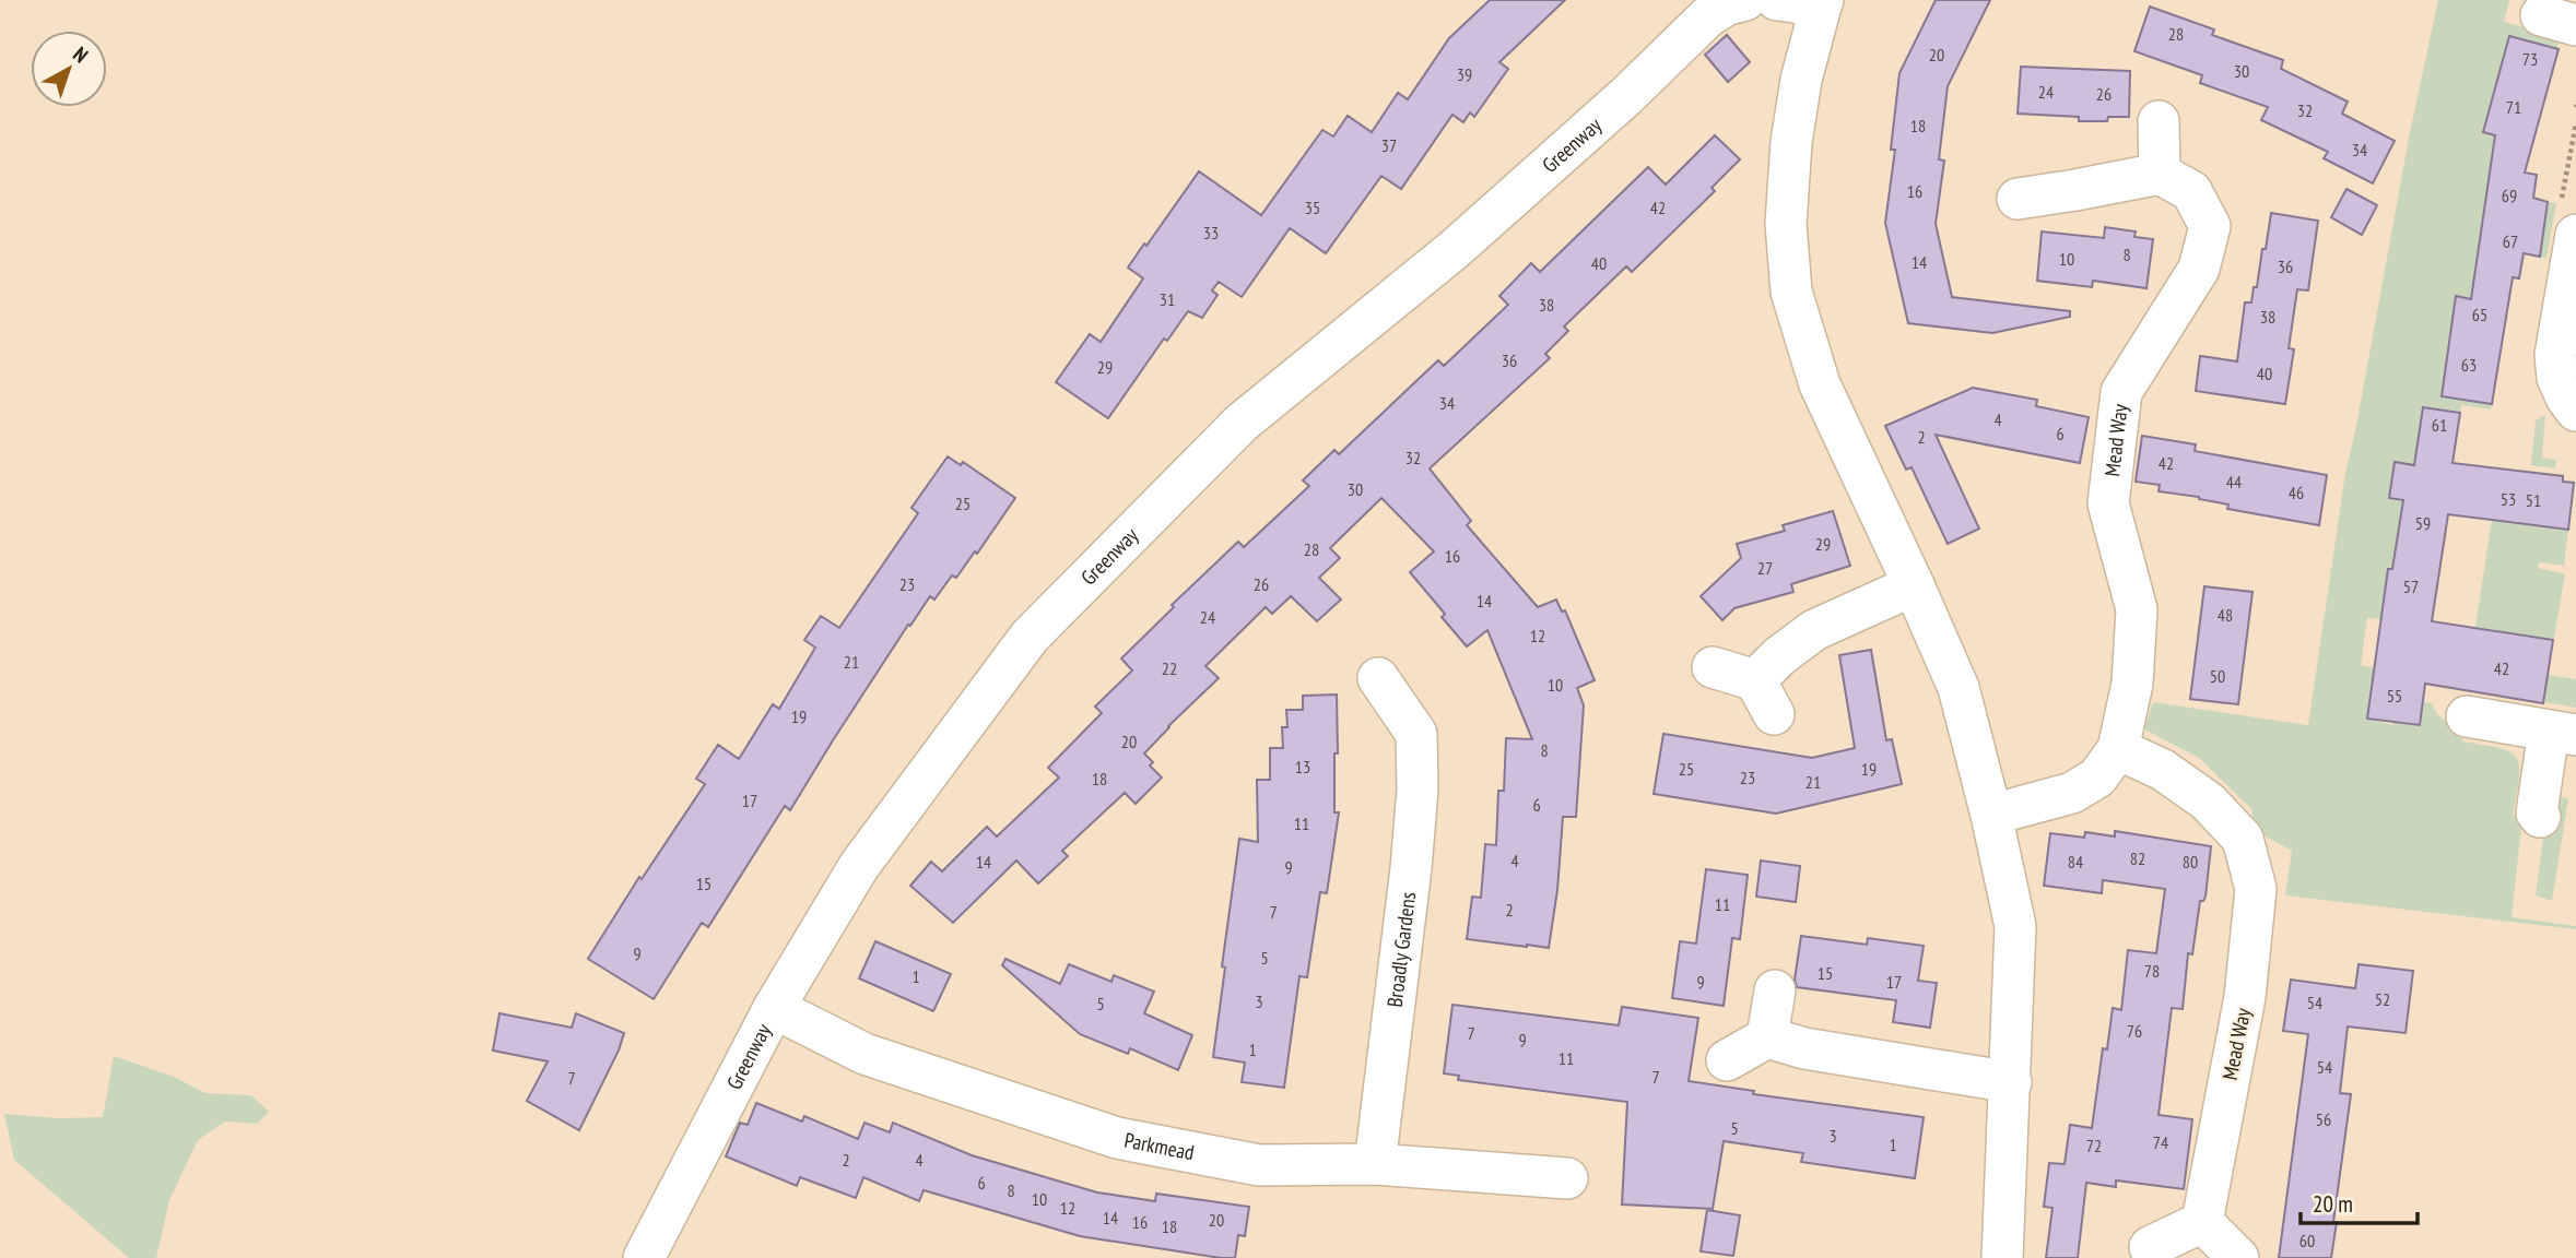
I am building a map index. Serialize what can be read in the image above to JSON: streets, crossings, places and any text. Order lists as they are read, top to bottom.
{
  "streets": {
    "street": [
      "Greenway",
      "Mead Way",
      "Broadly Gardens",
      "Parkmead"
    ]
  },
  "crossings": [
    ["Greenway", "Parkmead"],
    ["Broadly Gardens", "Parkmead"]
  ],
  "house_numbers": [
    "28",
    "20",
    "73",
    "30",
    "39",
    "24",
    "26",
    "71",
    "32",
    "18",
    "37",
    "34",
    "16",
    "69",
    "35",
    "42",
    "33",
    "67",
    "8",
    "10",
    "14",
    "40",
    "36",
    "31",
    "38",
    "65",
    "38",
    "36",
    "63",
    "29",
    "40",
    "34",
    "4",
    "61",
    "6",
    "2",
    "32",
    "42",
    "44",
    "30",
    "46",
    "53",
    "51",
    "25",
    "59",
    "29",
    "28",
    "16",
    "27",
    "23",
    "26",
    "57",
    "14",
    "48",
    "24",
    "12",
    "21",
    "22",
    "42",
    "50",
    "10",
    "55",
    "19",
    "20",
    "8",
    "13",
    "25",
    "19",
    "23",
    "18",
    "21",
    "17",
    "6",
    "11",
    "82",
    "4",
    "14",
    "84",
    "80",
    "9",
    "15",
    "11",
    "2",
    "7",
    "9",
    "5",
    "78",
    "15",
    "1",
    "9",
    "17",
    "52",
    "3",
    "54",
    "5",
    "76",
    "7",
    "9",
    "1",
    "11",
    "54",
    "7",
    "7",
    "56",
    "5",
    "3",
    "74",
    "1",
    "72",
    "2",
    "4",
    "6",
    "8",
    "10",
    "12",
    "14",
    "20",
    "16",
    "18",
    "60"
  ],
  "scale_bar": "20 m",
  "north": "top right"
}
